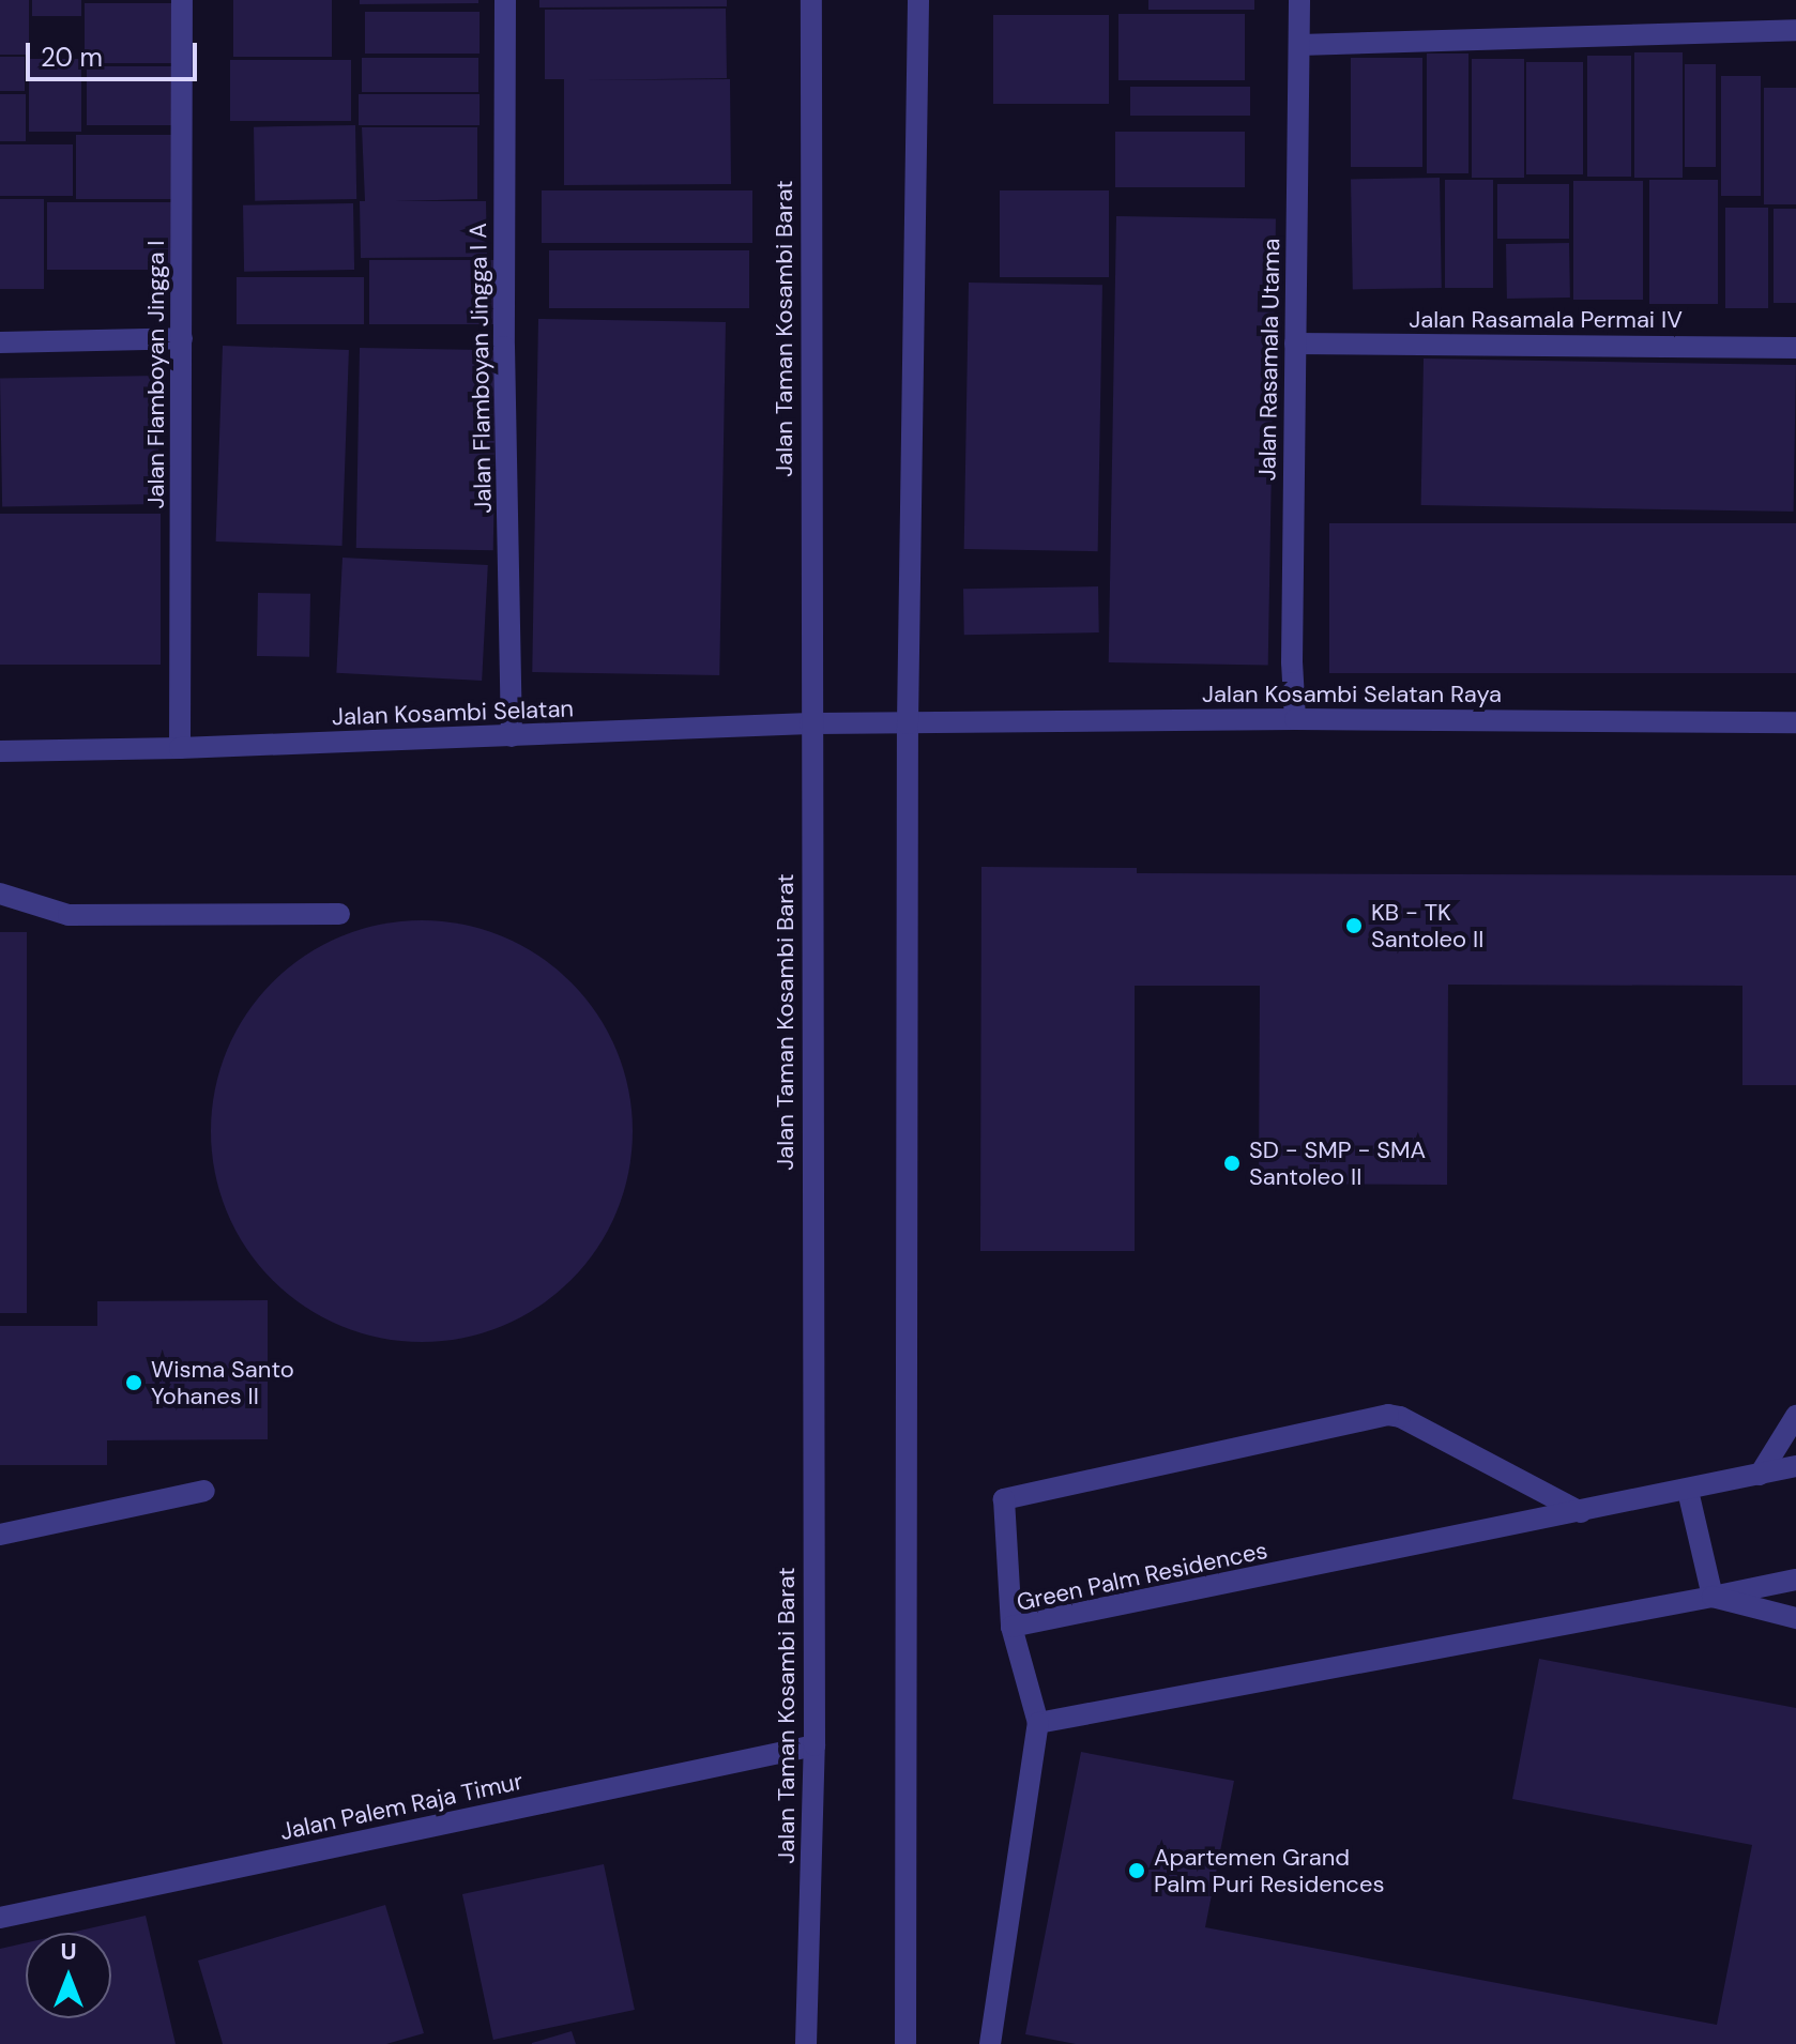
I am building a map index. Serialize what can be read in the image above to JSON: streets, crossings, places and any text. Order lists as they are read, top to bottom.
{
  "streets": {
    "street": [
      "Jalan Rasamala Permai IV",
      "Jalan Taman Kosambi Barat",
      "Jalan Rasamala Utama",
      "Jalan Flamboyan Jingga I A",
      "Jalan Flamboyan Jingga I",
      "Jalan Kosambi Selatan Raya",
      "Jalan Kosambi Selatan",
      "Green Palm Residences",
      "Jalan Palem Raja Timur"
    ]
  },
  "crossings": [
    ["Jalan Rasamala Permai IV", "Jalan Rasamala Utama"],
    ["Jalan Taman Kosambi Barat", "Jalan Kosambi Selatan"],
    ["Jalan Taman Kosambi Barat", "Jalan Palem Raja Timur"],
    ["Jalan Rasamala Utama", "Jalan Kosambi Selatan Raya"],
    ["Jalan Flamboyan Jingga I A", "Jalan Kosambi Selatan"],
    ["Jalan Flamboyan Jingga I", "Jalan Kosambi Selatan"],
    ["Jalan Kosambi Selatan Raya", "Jalan Kosambi Selatan"]
  ],
  "places": [
    "KB - TK Santoleo II",
    "SD - SMP - SMA Santoleo II",
    "Wisma Santo Yohanes II",
    "Apartemen Grand Palm Puri Residences"
  ],
  "scale_bar": "20 m",
  "north": "top"
}
